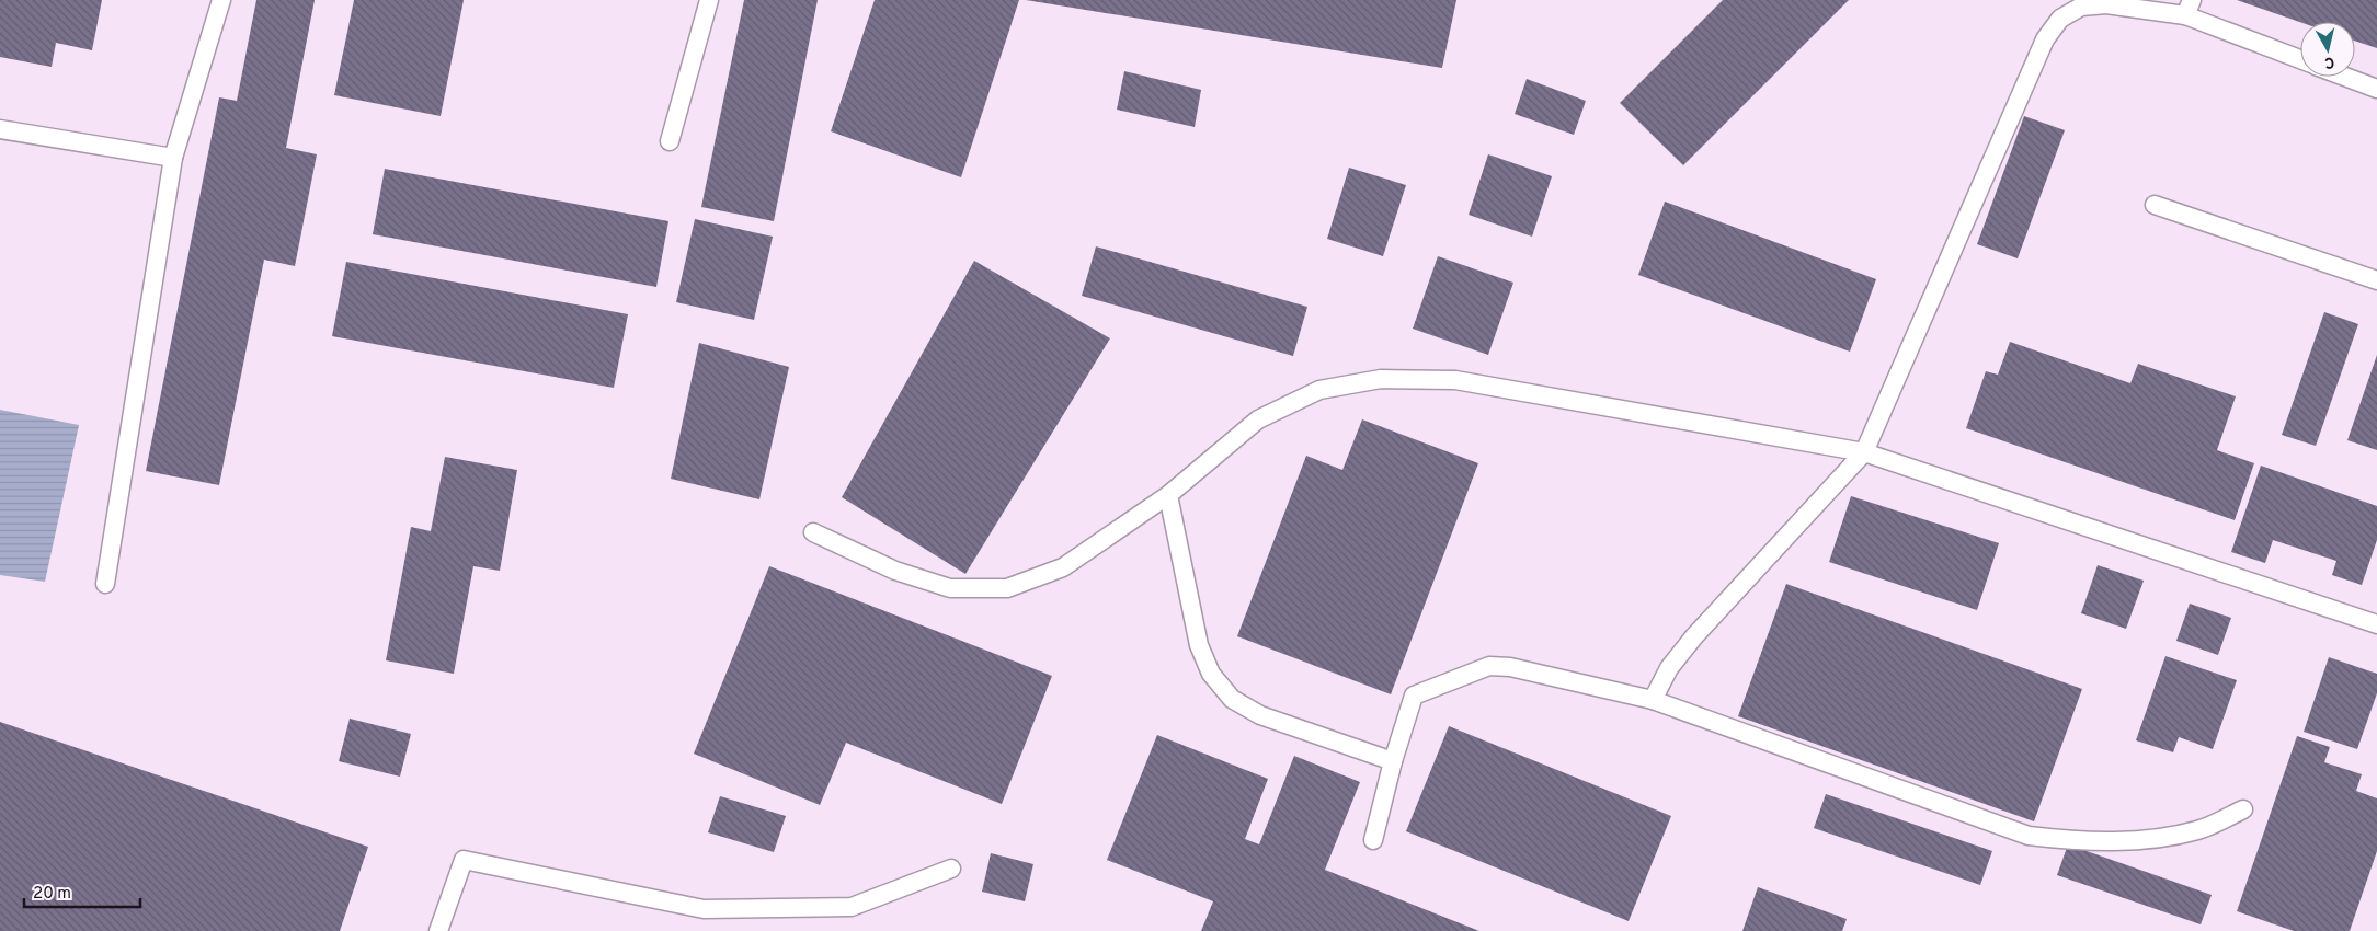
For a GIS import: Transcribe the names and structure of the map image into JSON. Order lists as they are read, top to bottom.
{
  "scale_bar": "20 m",
  "north": "bottom"
}
